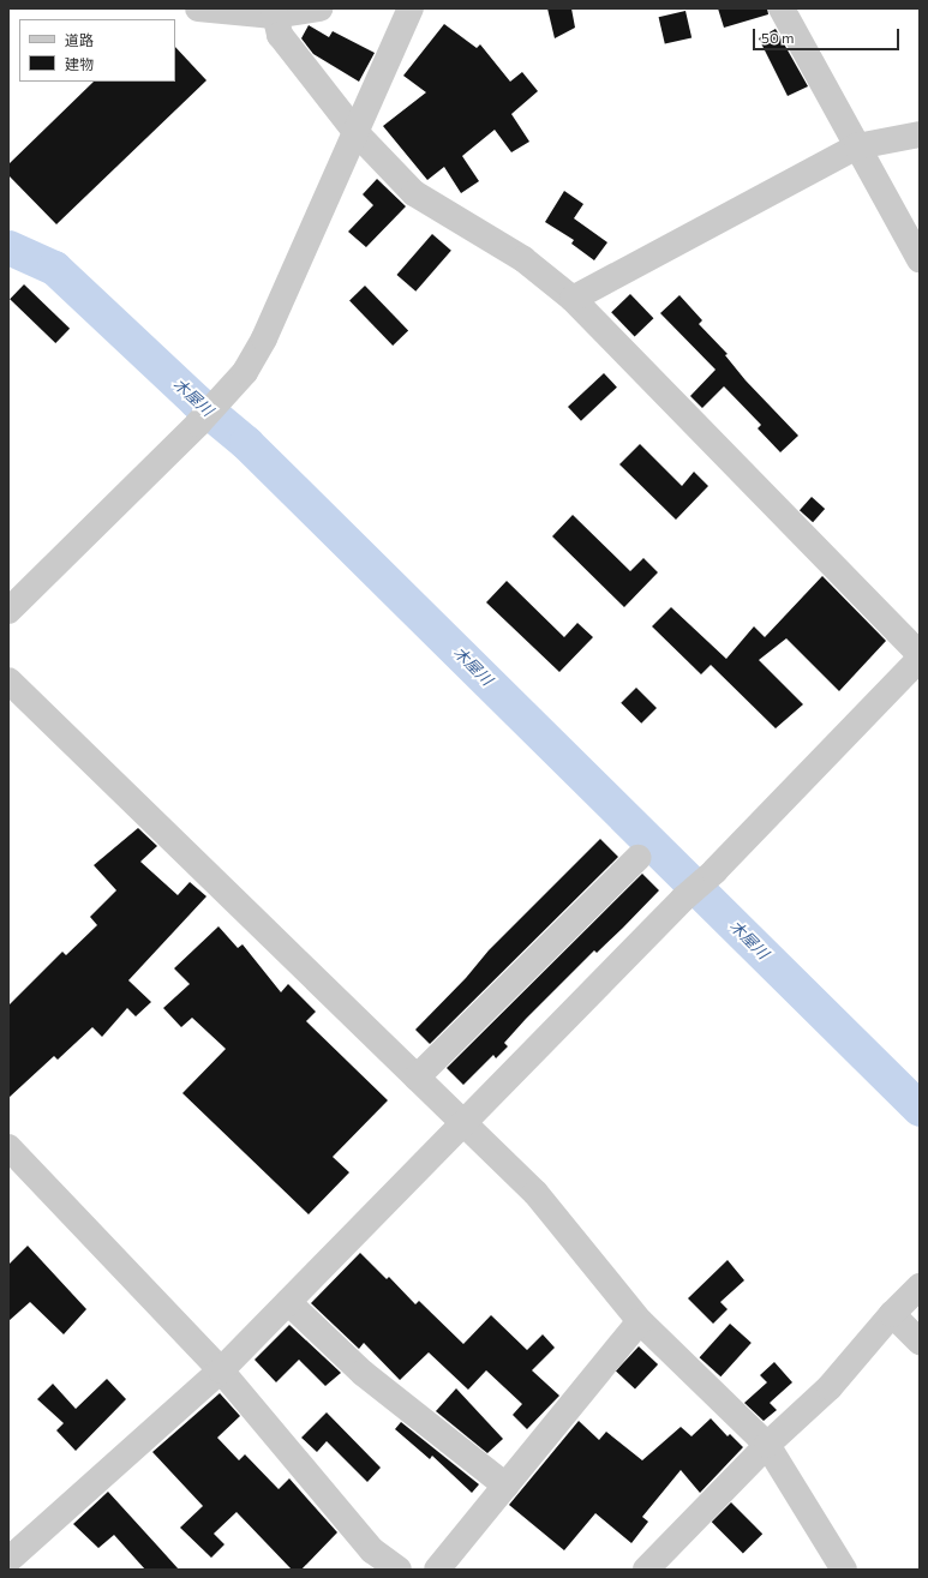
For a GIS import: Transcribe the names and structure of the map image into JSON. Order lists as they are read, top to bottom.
{
  "water": ["木屋川"],
  "legend": ["道路", "建物"],
  "scale_bar": "50 m"
}
